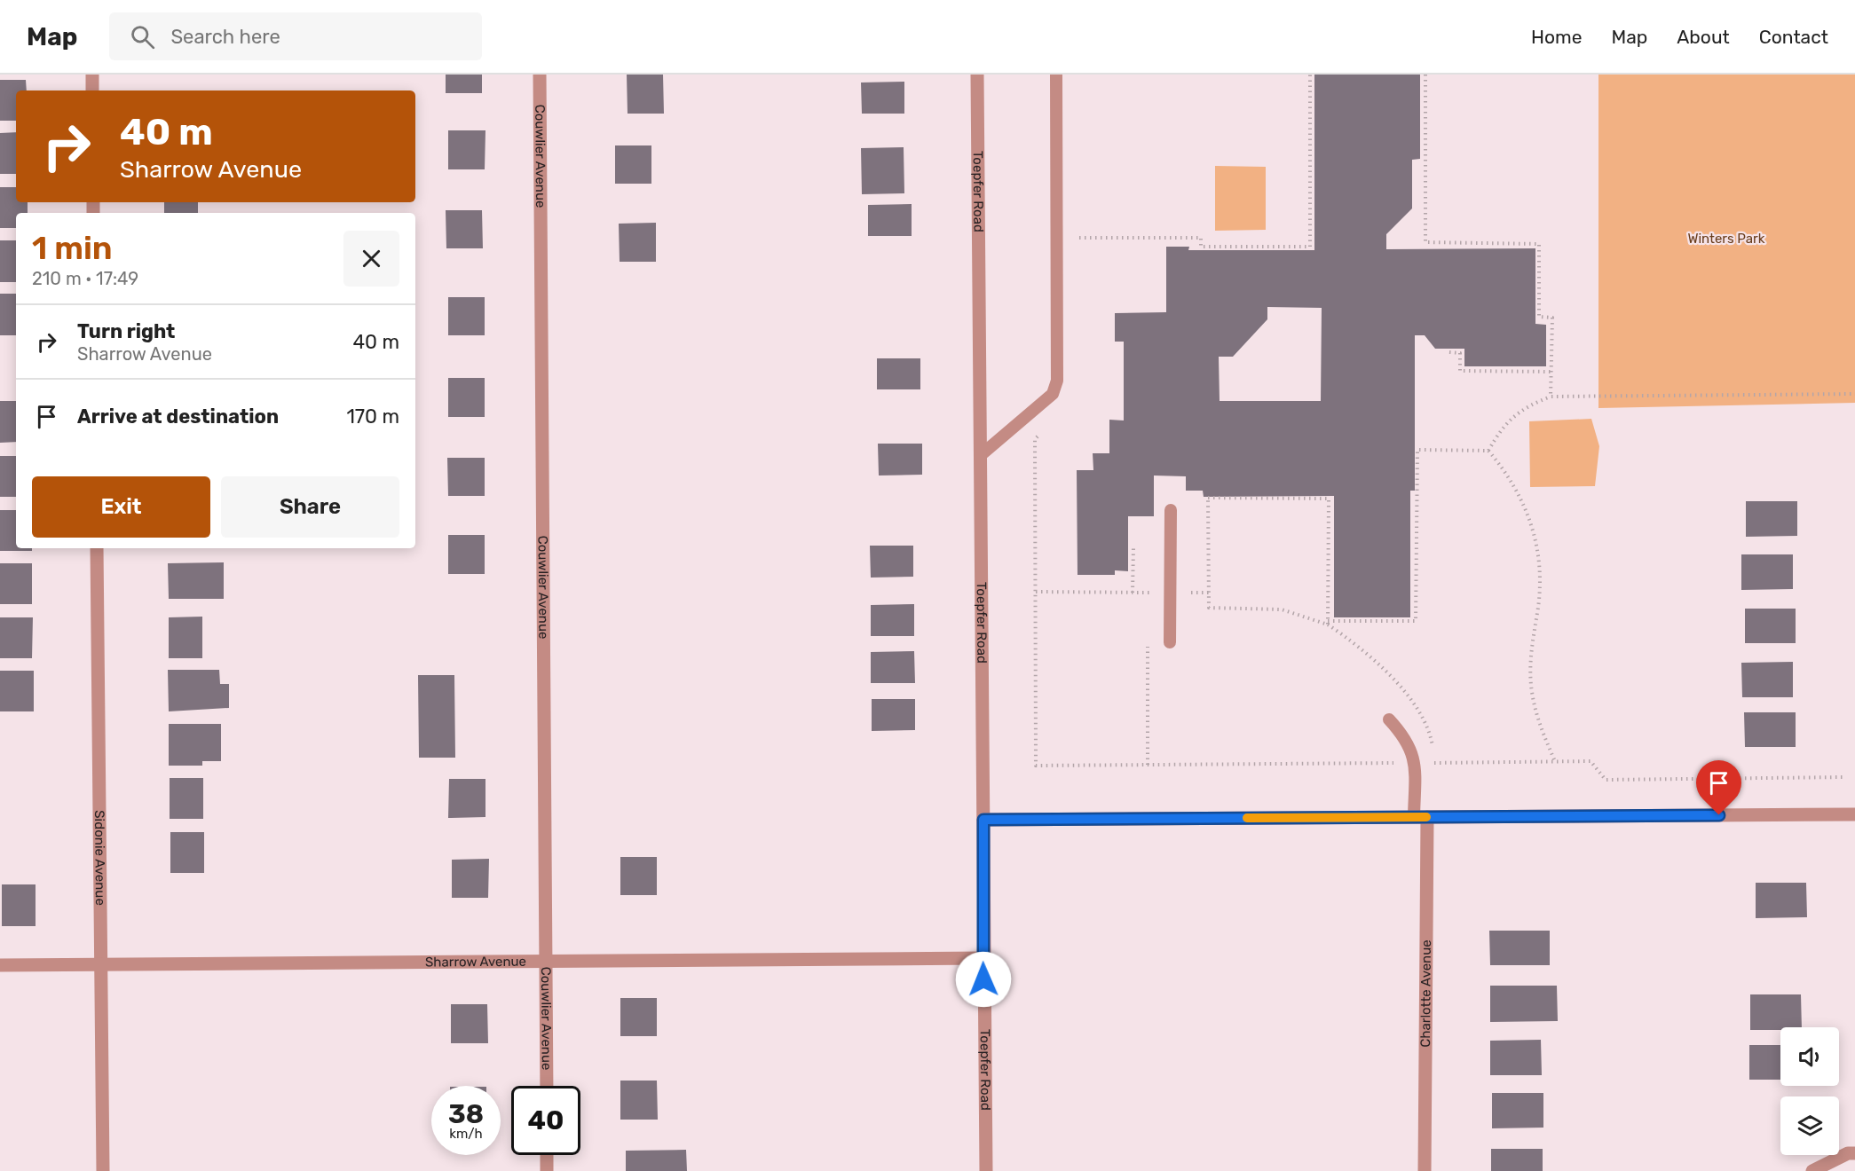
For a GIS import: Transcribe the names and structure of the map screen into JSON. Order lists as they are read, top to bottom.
{
  "streets": {
    "street": [
      "Couwlier Avenue",
      "Toepfer Road",
      "Sidonie Avenue",
      "Sharrow Avenue",
      "Charlotte Avenue"
    ]
  },
  "crossings": [
    ["Couwlier Avenue", "Sharrow Avenue"],
    ["Toepfer Road", "Sharrow Avenue"],
    ["Sidonie Avenue", "Sharrow Avenue"]
  ],
  "parks": ["Winters Park"],
  "page": {
    "header": "Map",
    "search": "Search here",
    "nav": [
      "Home",
      "Map",
      "About",
      "Contact"
    ],
    "turn": ["40 m", "Sharrow Avenue"],
    "heading": ["1 min", "210 m · 17:49"],
    "list": [
      {
        "name": "Turn right",
        "note": "Sharrow Avenue",
        "value": "40 m"
      },
      {
        "name": "Arrive at destination",
        "value": "170 m"
      }
    ],
    "buttons": ["Exit", "Share"],
    "speed": "38 km/h",
    "limit": "40"
  }
}
